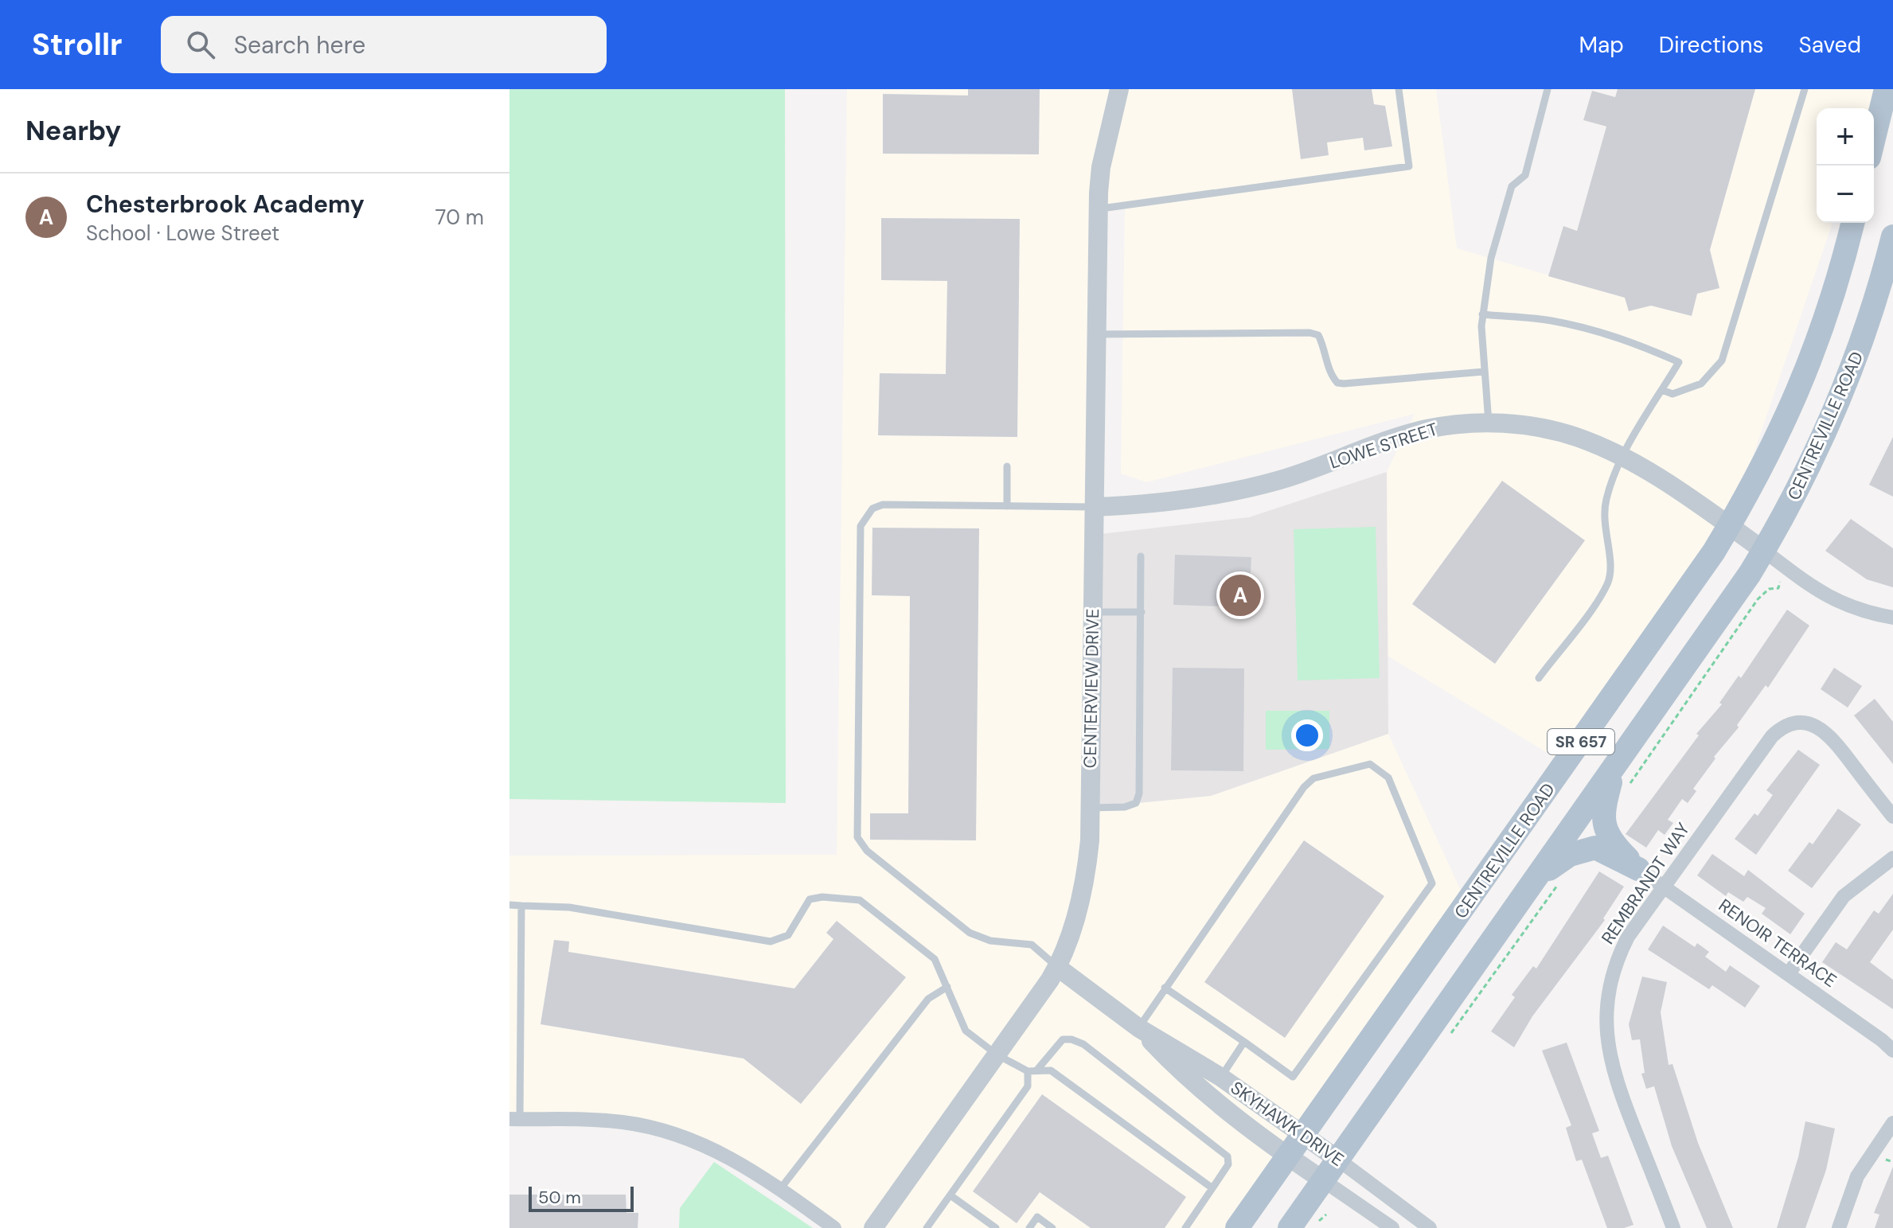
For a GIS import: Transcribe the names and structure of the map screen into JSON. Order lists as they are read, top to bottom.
{
  "streets": {
    "main road": ["CENTREVILLE ROAD", "SR 657"],
    "street": [
      "LOWE STREET",
      "CENTERVIEW DRIVE",
      "REMBRANDT WAY",
      "RENOIR TERRACE",
      "SKYHAWK DRIVE"
    ]
  },
  "crossings": [
    ["CENTREVILLE ROAD", "LOWE STREET"],
    ["CENTREVILLE ROAD", "SKYHAWK DRIVE"],
    ["LOWE STREET", "CENTERVIEW DRIVE"],
    ["CENTERVIEW DRIVE", "SKYHAWK DRIVE"],
    ["REMBRANDT WAY", "RENOIR TERRACE"]
  ],
  "scale_bar": "50 m",
  "page": {
    "header": "Strollr",
    "search": "Search here",
    "nav": ["Map", "Directions", "Saved"],
    "heading": "Nearby",
    "map_buttons": ["+", "−"],
    "list": [
      {
        "mark": "A",
        "name": "Chesterbrook Academy",
        "note": "School · Lowe Street",
        "value": "70 m"
      }
    ],
    "pins": "A",
    "scale": "50 m"
  }
}
